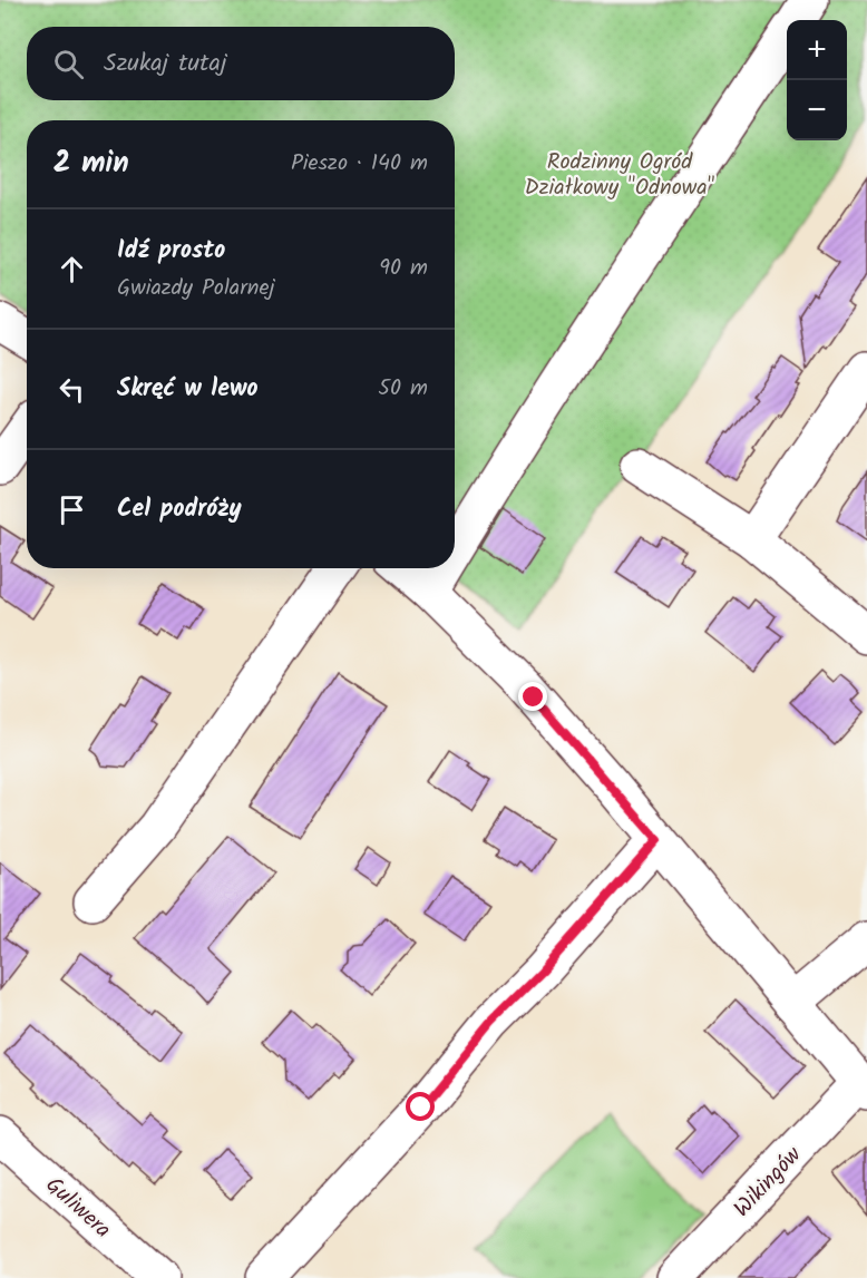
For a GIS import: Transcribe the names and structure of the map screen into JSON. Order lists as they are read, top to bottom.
{
  "streets": {
    "street": ["Wikingów", "Guliwera"]
  },
  "parks": ["Rodzinny Ogród Działkowy \"Odnowa\""],
  "page": {
    "map_buttons": ["+", "−"],
    "search": "Szukaj tutaj",
    "heading": ["2 min", "Pieszo · 140 m"],
    "list": [
      ["Idź prosto", "Gwiazdy Polarnej", "90 m"],
      ["Skręć w lewo", "50 m"],
      "Cel podróży"
    ]
  }
}
